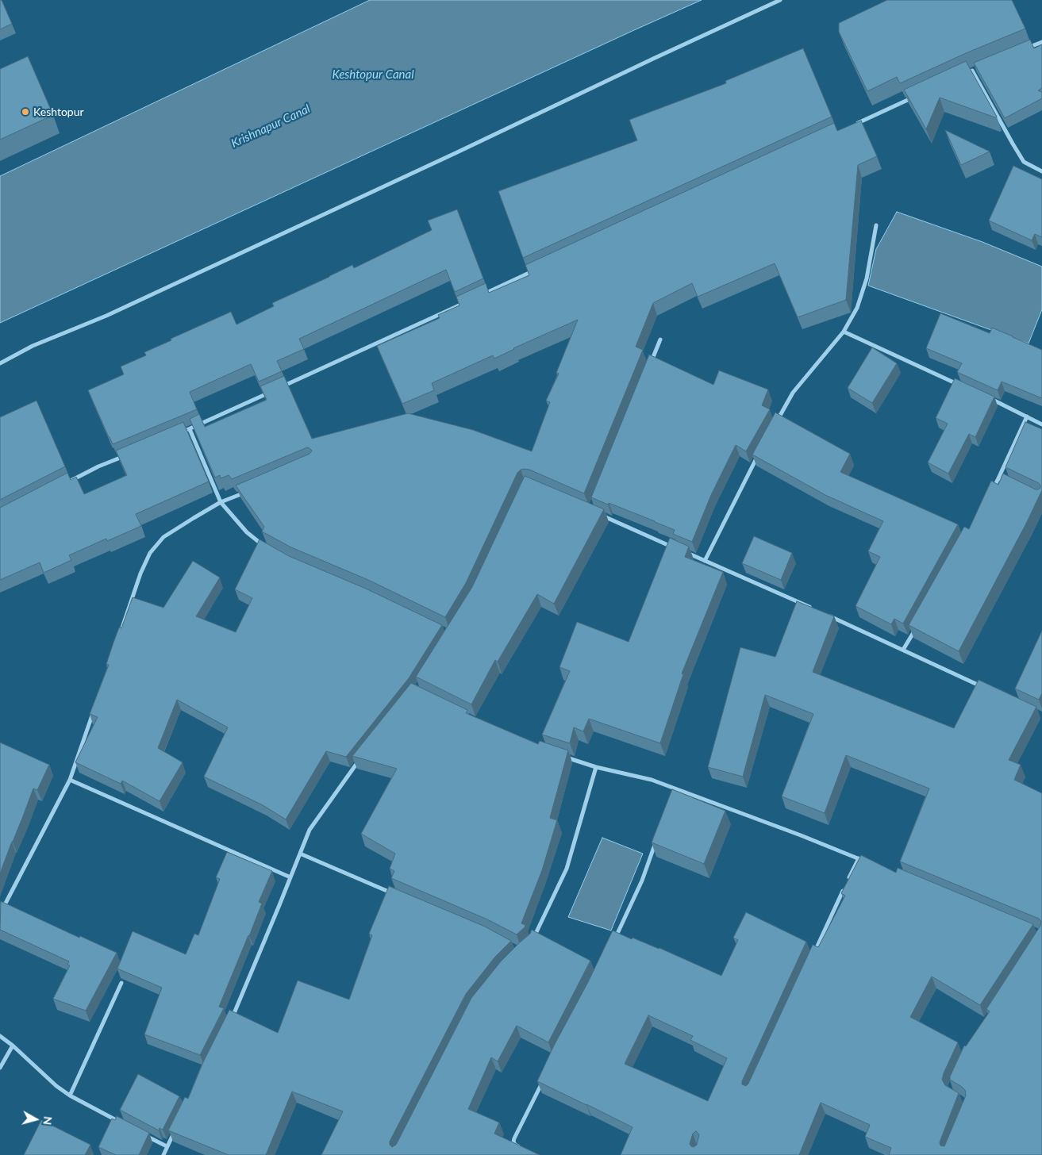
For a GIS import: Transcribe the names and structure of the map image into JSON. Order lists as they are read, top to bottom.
{
  "water": ["Keshtopur Canal", "Krishnapur Canal"],
  "places": ["Keshtopur"],
  "north": "right"
}
